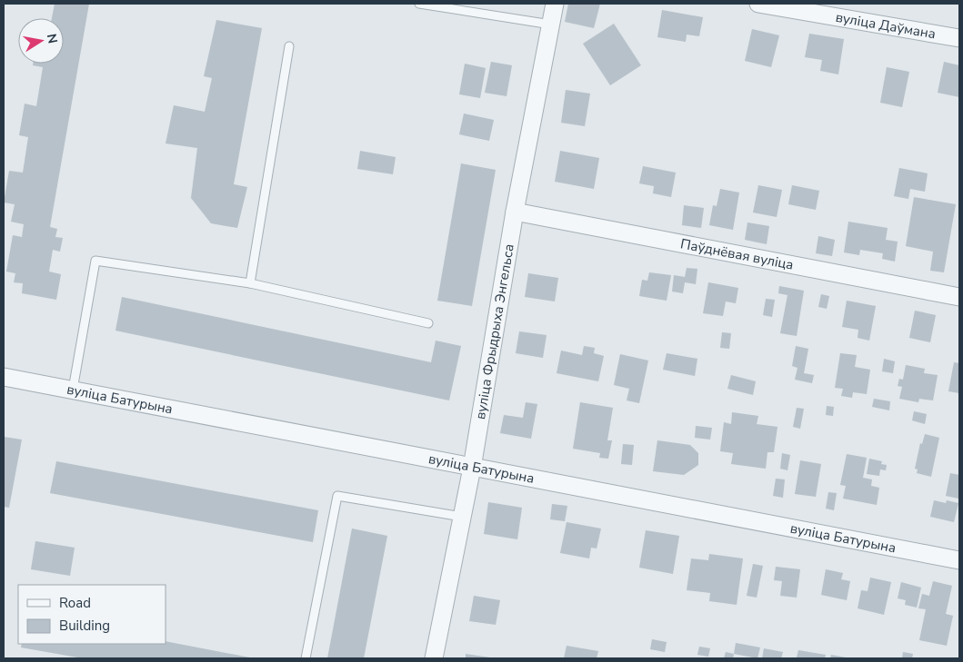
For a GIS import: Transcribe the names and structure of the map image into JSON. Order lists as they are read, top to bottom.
{
  "streets": {
    "street": [
      "вуліца Даўмана",
      "Паўднёвая вуліца",
      "вуліца Фрыдрыха Энгельса",
      "вуліца Батурына"
    ]
  },
  "crossings": [
    ["Паўднёвая вуліца", "вуліца Фрыдрыха Энгельса"],
    ["вуліца Фрыдрыха Энгельса", "вуліца Батурына"]
  ],
  "legend": ["Road", "Building"],
  "north": "right"
}
